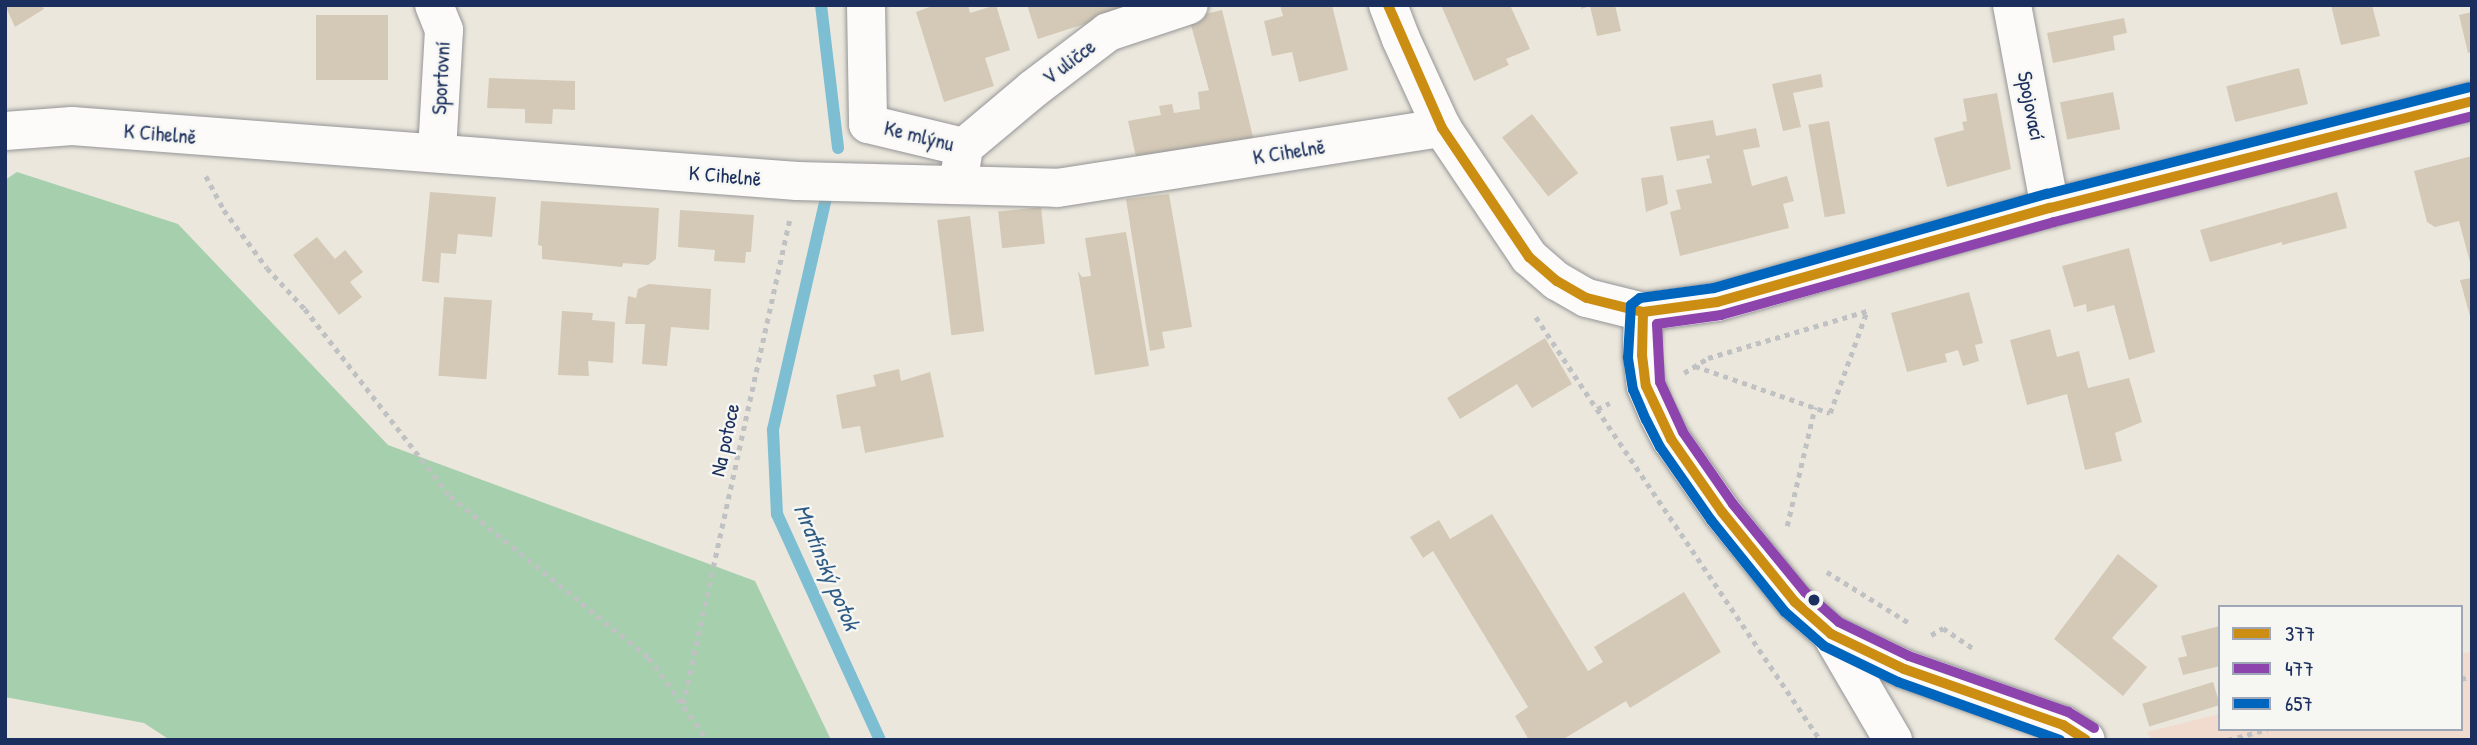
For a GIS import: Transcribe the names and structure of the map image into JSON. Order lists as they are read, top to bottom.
{
  "streets": {
    "street": [
      "V uličce",
      "Sportovní",
      "Spojovací",
      "K Cihelně",
      "Ke mlýnu"
    ],
    "path": ["Na potoce"]
  },
  "crossings": [
    ["V uličce", "Ke mlýnu"],
    ["Sportovní", "K Cihelně"],
    ["K Cihelně", "Ke mlýnu"],
    ["K Cihelně", "Na potoce"]
  ],
  "water": ["Mratínský potok"],
  "lines": ["transit line 377", "transit line 657", "transit line 477"],
  "legend": ["377", "477", "657"]
}
